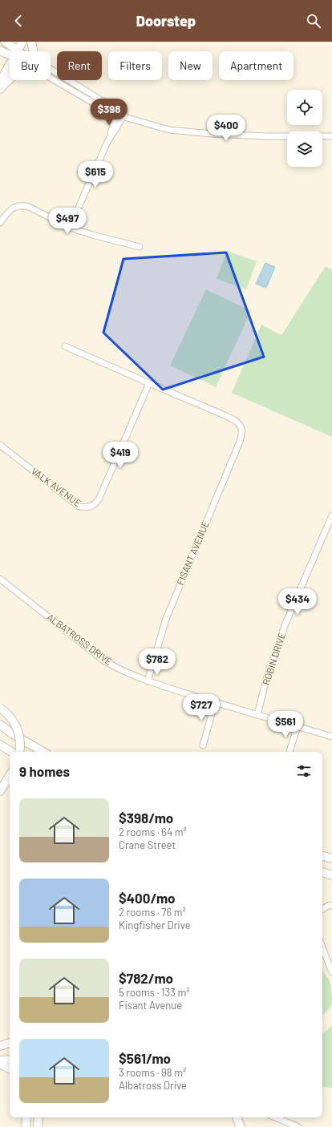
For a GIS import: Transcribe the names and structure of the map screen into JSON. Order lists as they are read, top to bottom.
{
  "streets": {
    "street": [
      "VALK AVENUE",
      "FISANT AVENUE",
      "ALBATROSS DRIVE",
      "ROBIN DRIVE"
    ]
  },
  "crossings": [
    ["VALK AVENUE", "FISANT AVENUE"],
    ["FISANT AVENUE", "ALBATROSS DRIVE"],
    ["ALBATROSS DRIVE", "ROBIN DRIVE"]
  ],
  "page": {
    "header": "Doorstep",
    "chip": [
      "Buy",
      "Rent",
      "Filters",
      "New",
      "Apartment"
    ],
    "price": [
      "$398",
      "$400",
      "$615",
      "$497",
      "$419",
      "$434",
      "$782",
      "$727",
      "$561"
    ],
    "heading": "9 homes",
    "list": [
      {
        "name": "$398/mo",
        "note": "2 rooms · 64 m² · Crane Street"
      },
      {
        "name": "$400/mo",
        "note": "2 rooms · 76 m² · Kingfisher Drive"
      },
      {
        "name": "$782/mo",
        "note": "5 rooms · 133 m² · Fisant Avenue"
      },
      {
        "name": "$561/mo",
        "note": "3 rooms · 98 m² · Albatross Drive"
      }
    ]
  }
}
